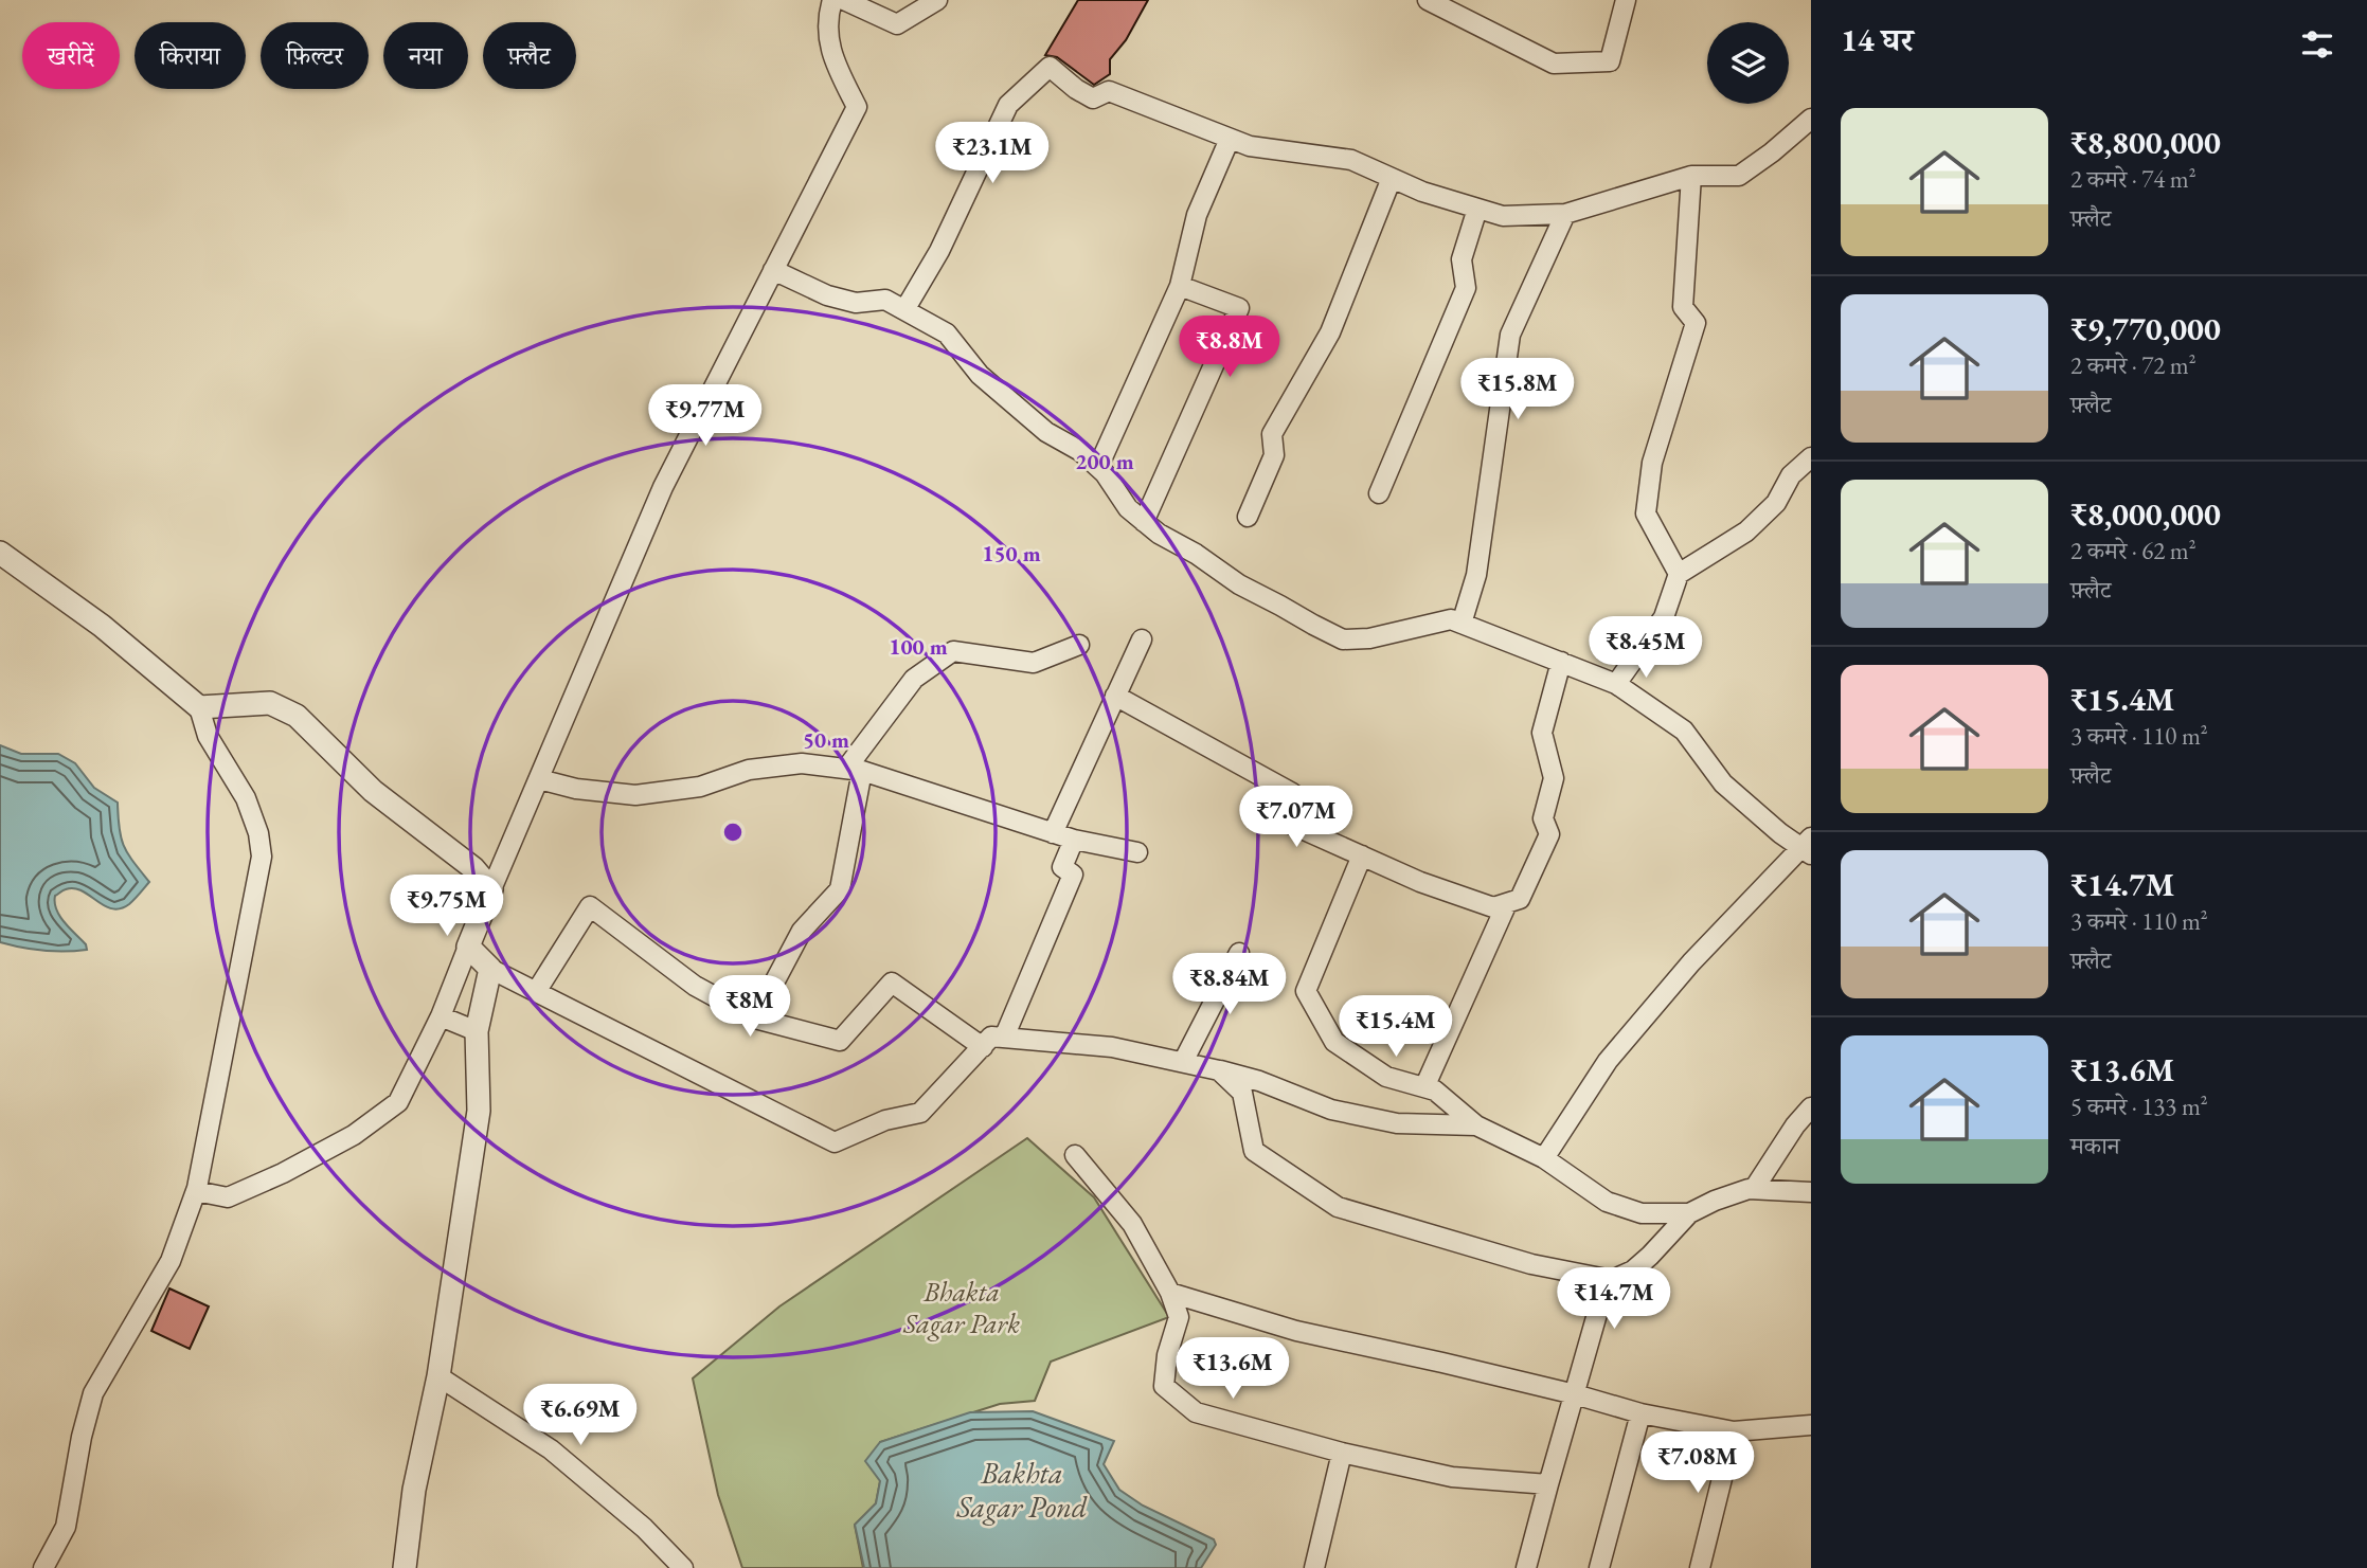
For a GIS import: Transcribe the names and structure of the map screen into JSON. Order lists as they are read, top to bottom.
{
  "water": ["Bakhta Sagar Pond"],
  "parks": ["Bhakta Sagar Park"],
  "page": {
    "heading": "14 घर",
    "chip": [
      "खरीदें",
      "किराया",
      "फ़िल्टर",
      "नया",
      "फ़्लैट"
    ],
    "list": [
      {
        "name": "₹8,800,000",
        "note": "2 कमरे · 74 m² · फ़्लैट"
      },
      {
        "name": "₹9,770,000",
        "note": "2 कमरे · 72 m² · फ़्लैट"
      },
      {
        "name": "₹8,000,000",
        "note": "2 कमरे · 62 m² · फ़्लैट"
      },
      {
        "name": "₹15.4M",
        "note": "3 कमरे · 110 m² · फ़्लैट"
      },
      {
        "name": "₹14.7M",
        "note": "3 कमरे · 110 m² · फ़्लैट"
      },
      {
        "name": "₹13.6M",
        "note": "5 कमरे · 133 m² · मकान"
      }
    ],
    "price": [
      "₹23.1M",
      "₹8.8M",
      "₹15.8M",
      "₹9.77M",
      "₹8.45M",
      "₹7.07M",
      "₹9.75M",
      "₹8.84M",
      "₹8M",
      "₹15.4M",
      "₹14.7M",
      "₹13.6M",
      "₹6.69M",
      "₹7.08M"
    ]
  },
  "rings": [
    "200 m",
    "150 m",
    "100 m",
    "50 m"
  ]
}
